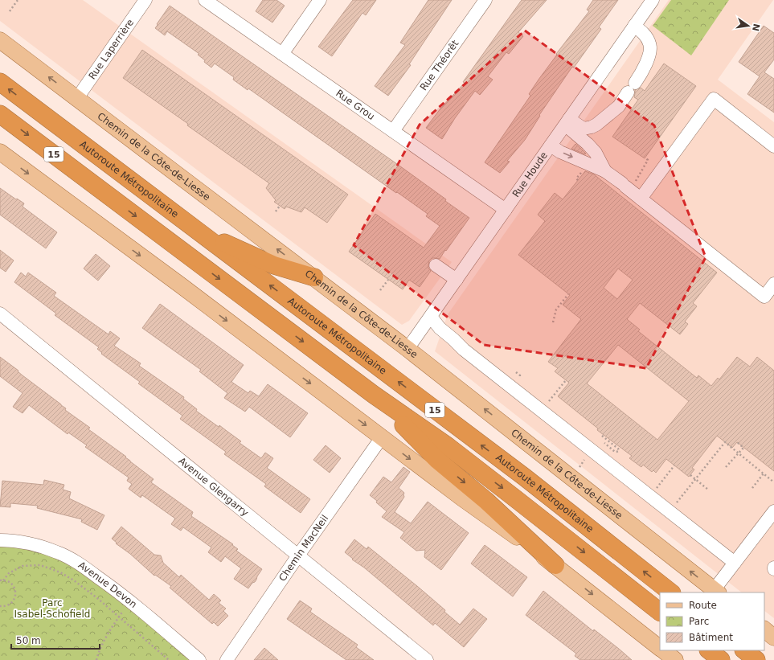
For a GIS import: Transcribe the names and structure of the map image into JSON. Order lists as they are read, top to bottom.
{
  "streets": {
    "highway": ["15", "Autoroute Métropolitaine"],
    "main road": ["Chemin de la Côte-de-Liesse"],
    "street": [
      "Rue Laperrière",
      "Rue Théorêt",
      "Rue Grou",
      "Rue Houde",
      "Avenue Glengarry",
      "Chemin MacNeil",
      "Avenue Devon"
    ]
  },
  "crossings": [
    ["Rue Laperrière", "Chemin de la Côte-de-Liesse"],
    ["Rue Théorêt", "Rue Grou"],
    ["Rue Grou", "Rue Houde"],
    ["Chemin de la Côte-de-Liesse", "Rue Houde"],
    ["Avenue Glengarry", "Chemin MacNeil"]
  ],
  "parks": ["Parc Isabel-Schofield"],
  "legend": ["Route", "Parc", "Bâtiment"],
  "scale_bar": "50 m",
  "north": "right"
}
